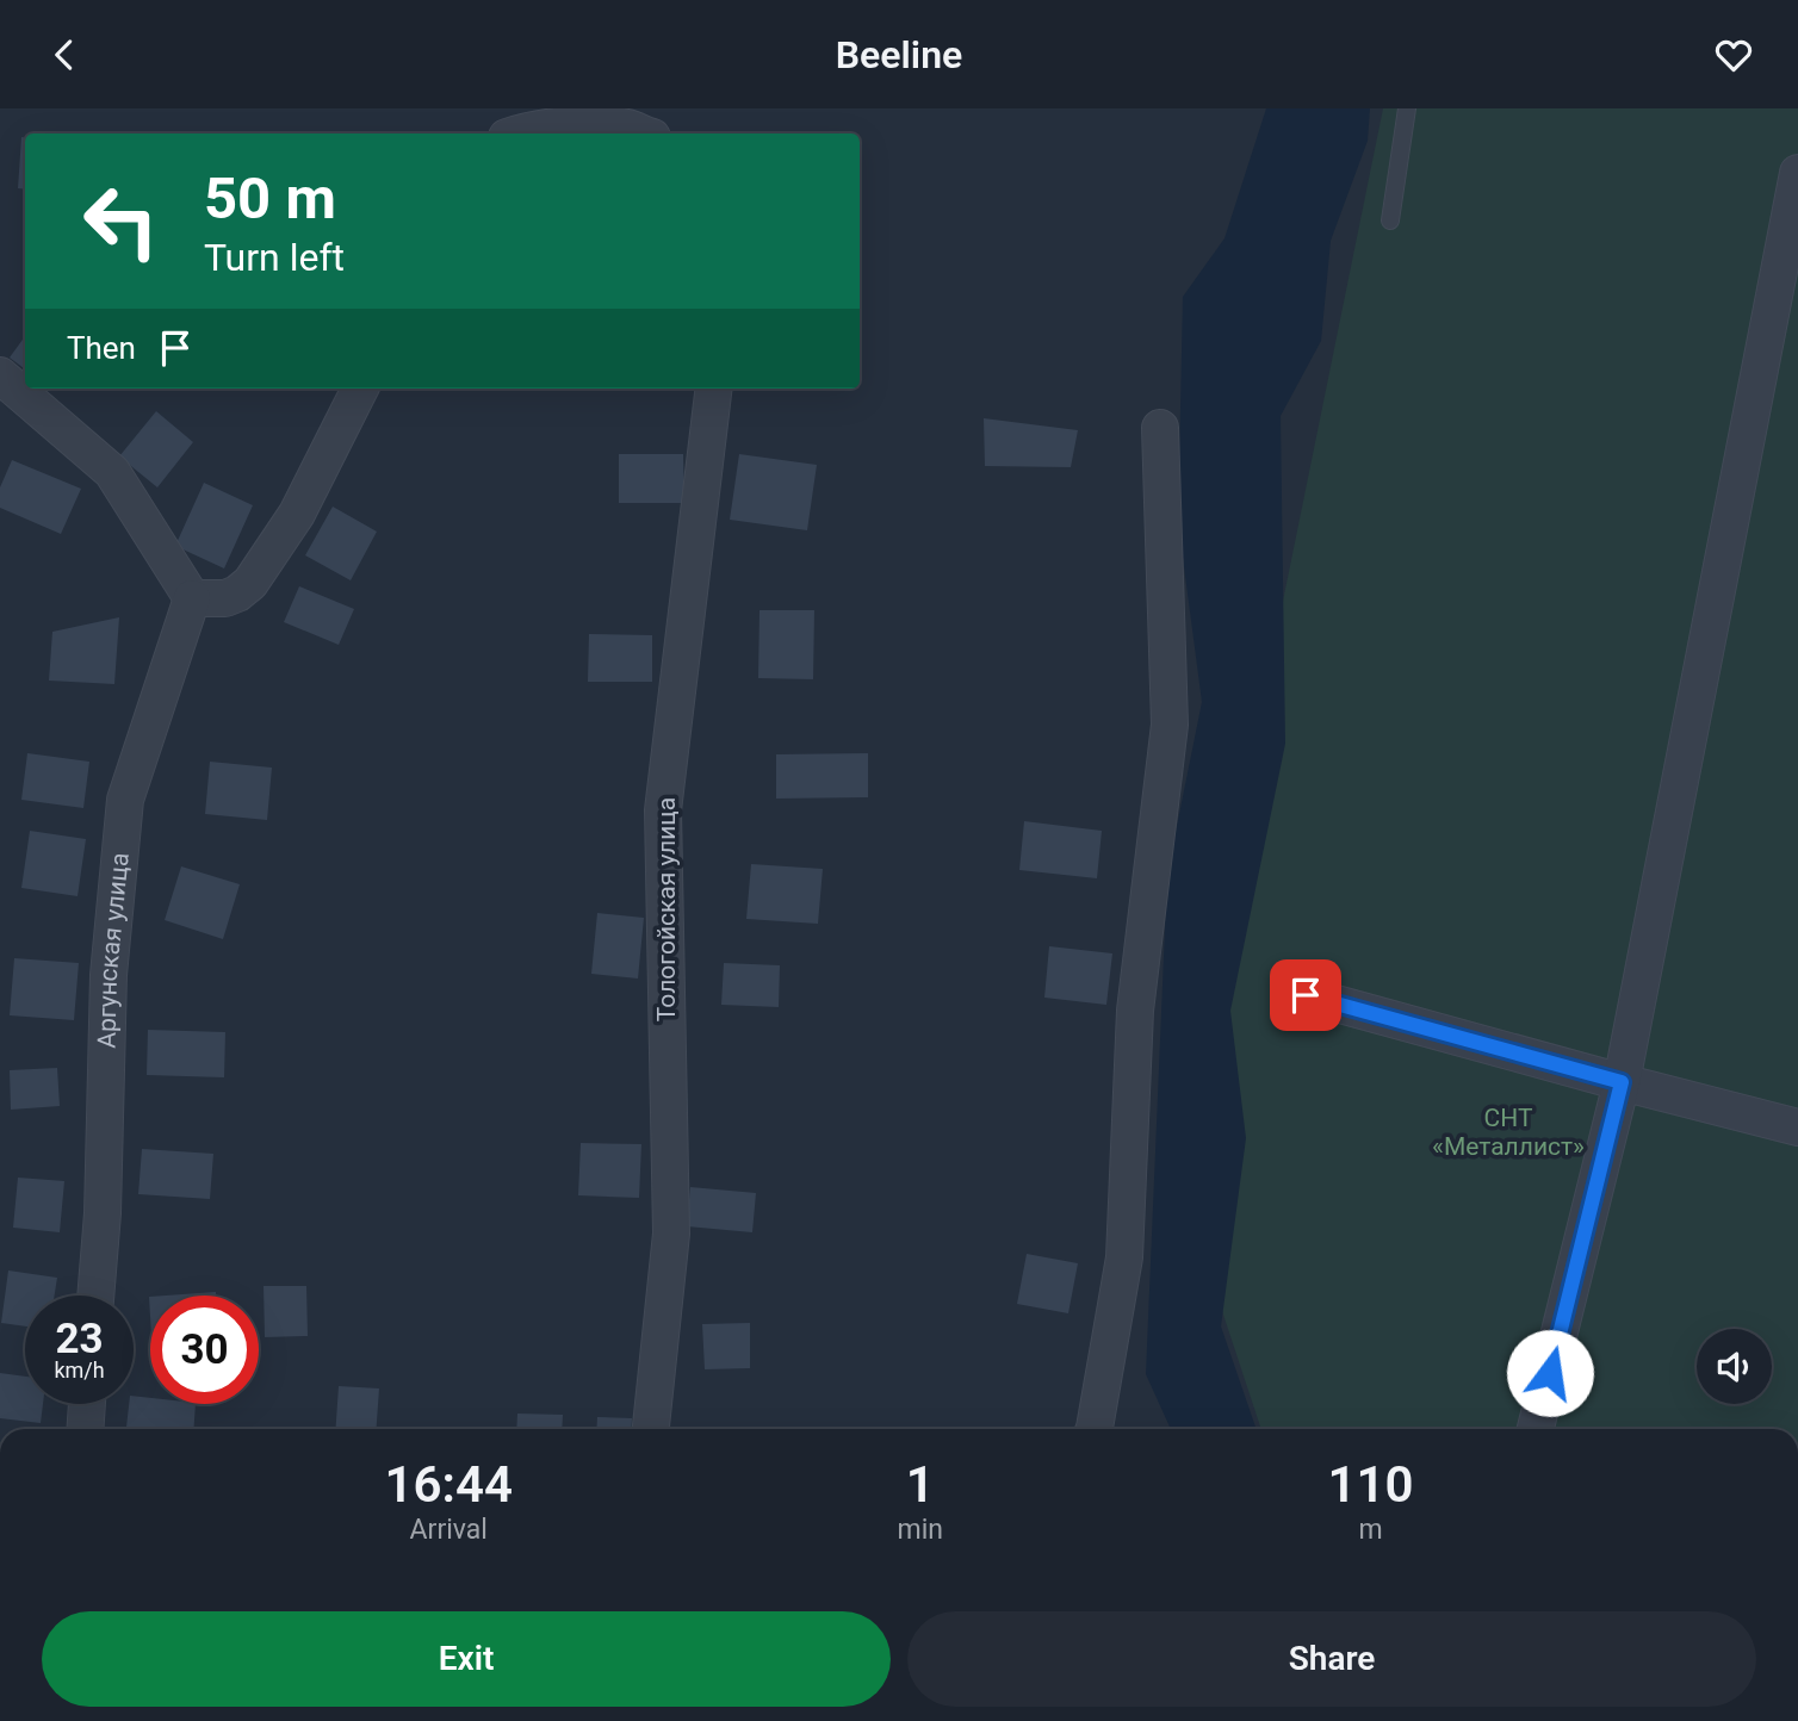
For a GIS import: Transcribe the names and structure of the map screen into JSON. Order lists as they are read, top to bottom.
{
  "streets": {
    "street": ["Тологойская улица", "Аргунская улица"]
  },
  "parks": ["СНТ «Металлист»"],
  "page": {
    "header": "Beeline",
    "turn": ["50 m", "Turn left"],
    "then": "Then",
    "speed": "23 km/h",
    "limit": "30",
    "eta": [
      "16:44",
      "Arrival",
      "1",
      "min",
      "110",
      "m"
    ],
    "buttons": ["Exit", "Share"]
  }
}
